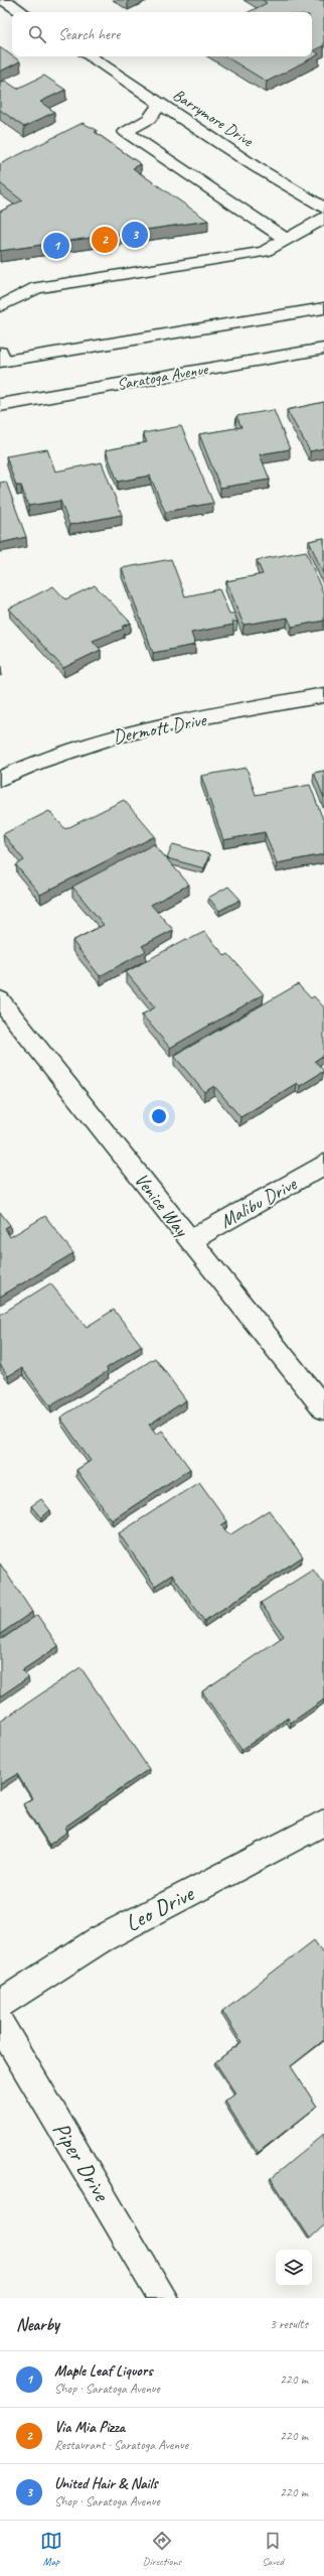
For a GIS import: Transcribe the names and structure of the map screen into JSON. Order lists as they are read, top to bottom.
{
  "streets": {
    "street": [
      "Barrymore Drive",
      "Saratoga Avenue",
      "Dermott Drive",
      "Malibu Drive",
      "Venice Way",
      "Leo Drive",
      "Piper Drive"
    ]
  },
  "crossings": [
    ["Malibu Drive", "Venice Way"]
  ],
  "page": {
    "search": "Search here",
    "pins": ["3", "2", "1"],
    "heading": ["Nearby", "3 results"],
    "list": [
      {
        "mark": "1",
        "name": "Maple Leaf Liquors",
        "note": "Shop · Saratoga Avenue",
        "value": "220 m"
      },
      {
        "mark": "2",
        "name": "Via Mia Pizza",
        "note": "Restaurant · Saratoga Avenue",
        "value": "220 m"
      },
      {
        "mark": "3",
        "name": "United Hair & Nails",
        "note": "Shop · Saratoga Avenue",
        "value": "220 m"
      }
    ],
    "nav": ["Map", "Directions", "Saved"]
  }
}
